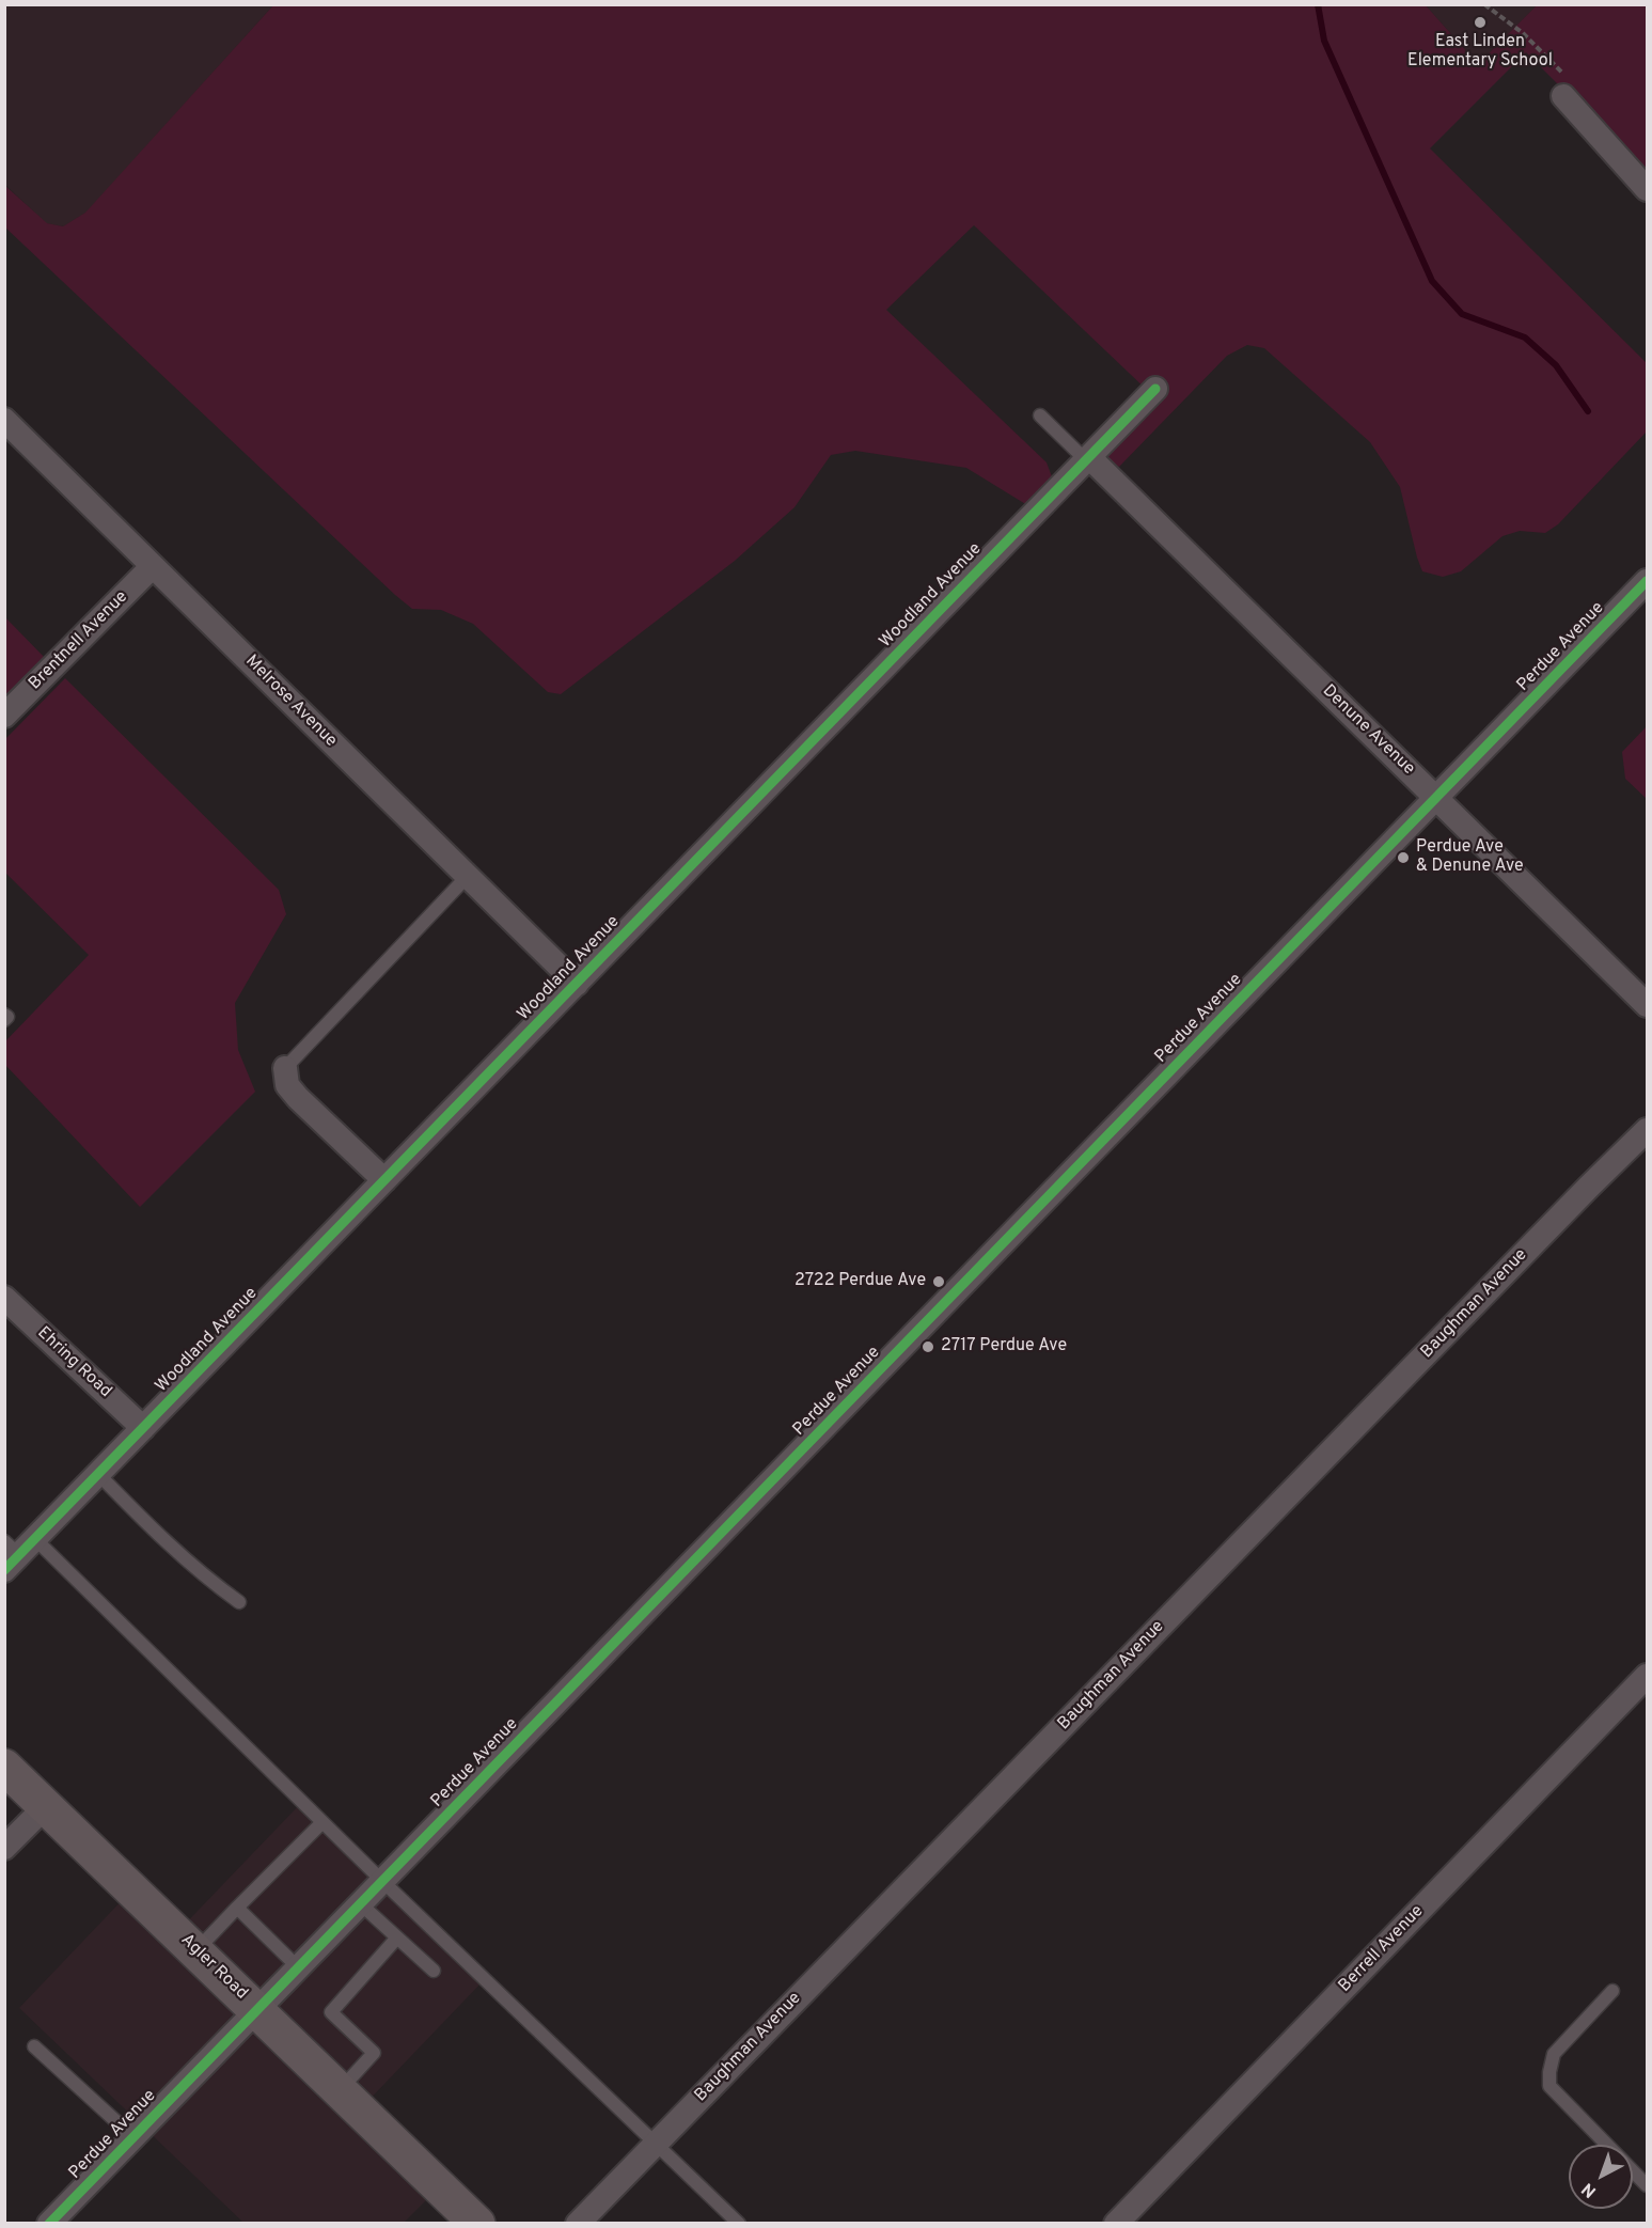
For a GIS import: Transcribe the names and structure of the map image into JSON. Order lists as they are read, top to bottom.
{
  "streets": {
    "main road": ["Agler Road"],
    "street": [
      "Woodland Avenue",
      "Brentnell Avenue",
      "Perdue Avenue",
      "Melrose Avenue",
      "Denune Avenue",
      "Baughman Avenue",
      "Ehring Road",
      "Berrell Avenue"
    ]
  },
  "crossings": [
    ["Woodland Avenue", "Melrose Avenue"],
    ["Woodland Avenue", "Denune Avenue"],
    ["Woodland Avenue", "Ehring Road"],
    ["Brentnell Avenue", "Melrose Avenue"],
    ["Perdue Avenue", "Denune Avenue"],
    ["Perdue Avenue", "Agler Road"]
  ],
  "places": [
    "East Linden Elementary School",
    "Perdue Ave & Denune Ave",
    "2722 Perdue Ave",
    "2717 Perdue Ave"
  ],
  "north": "bottom left"
}
